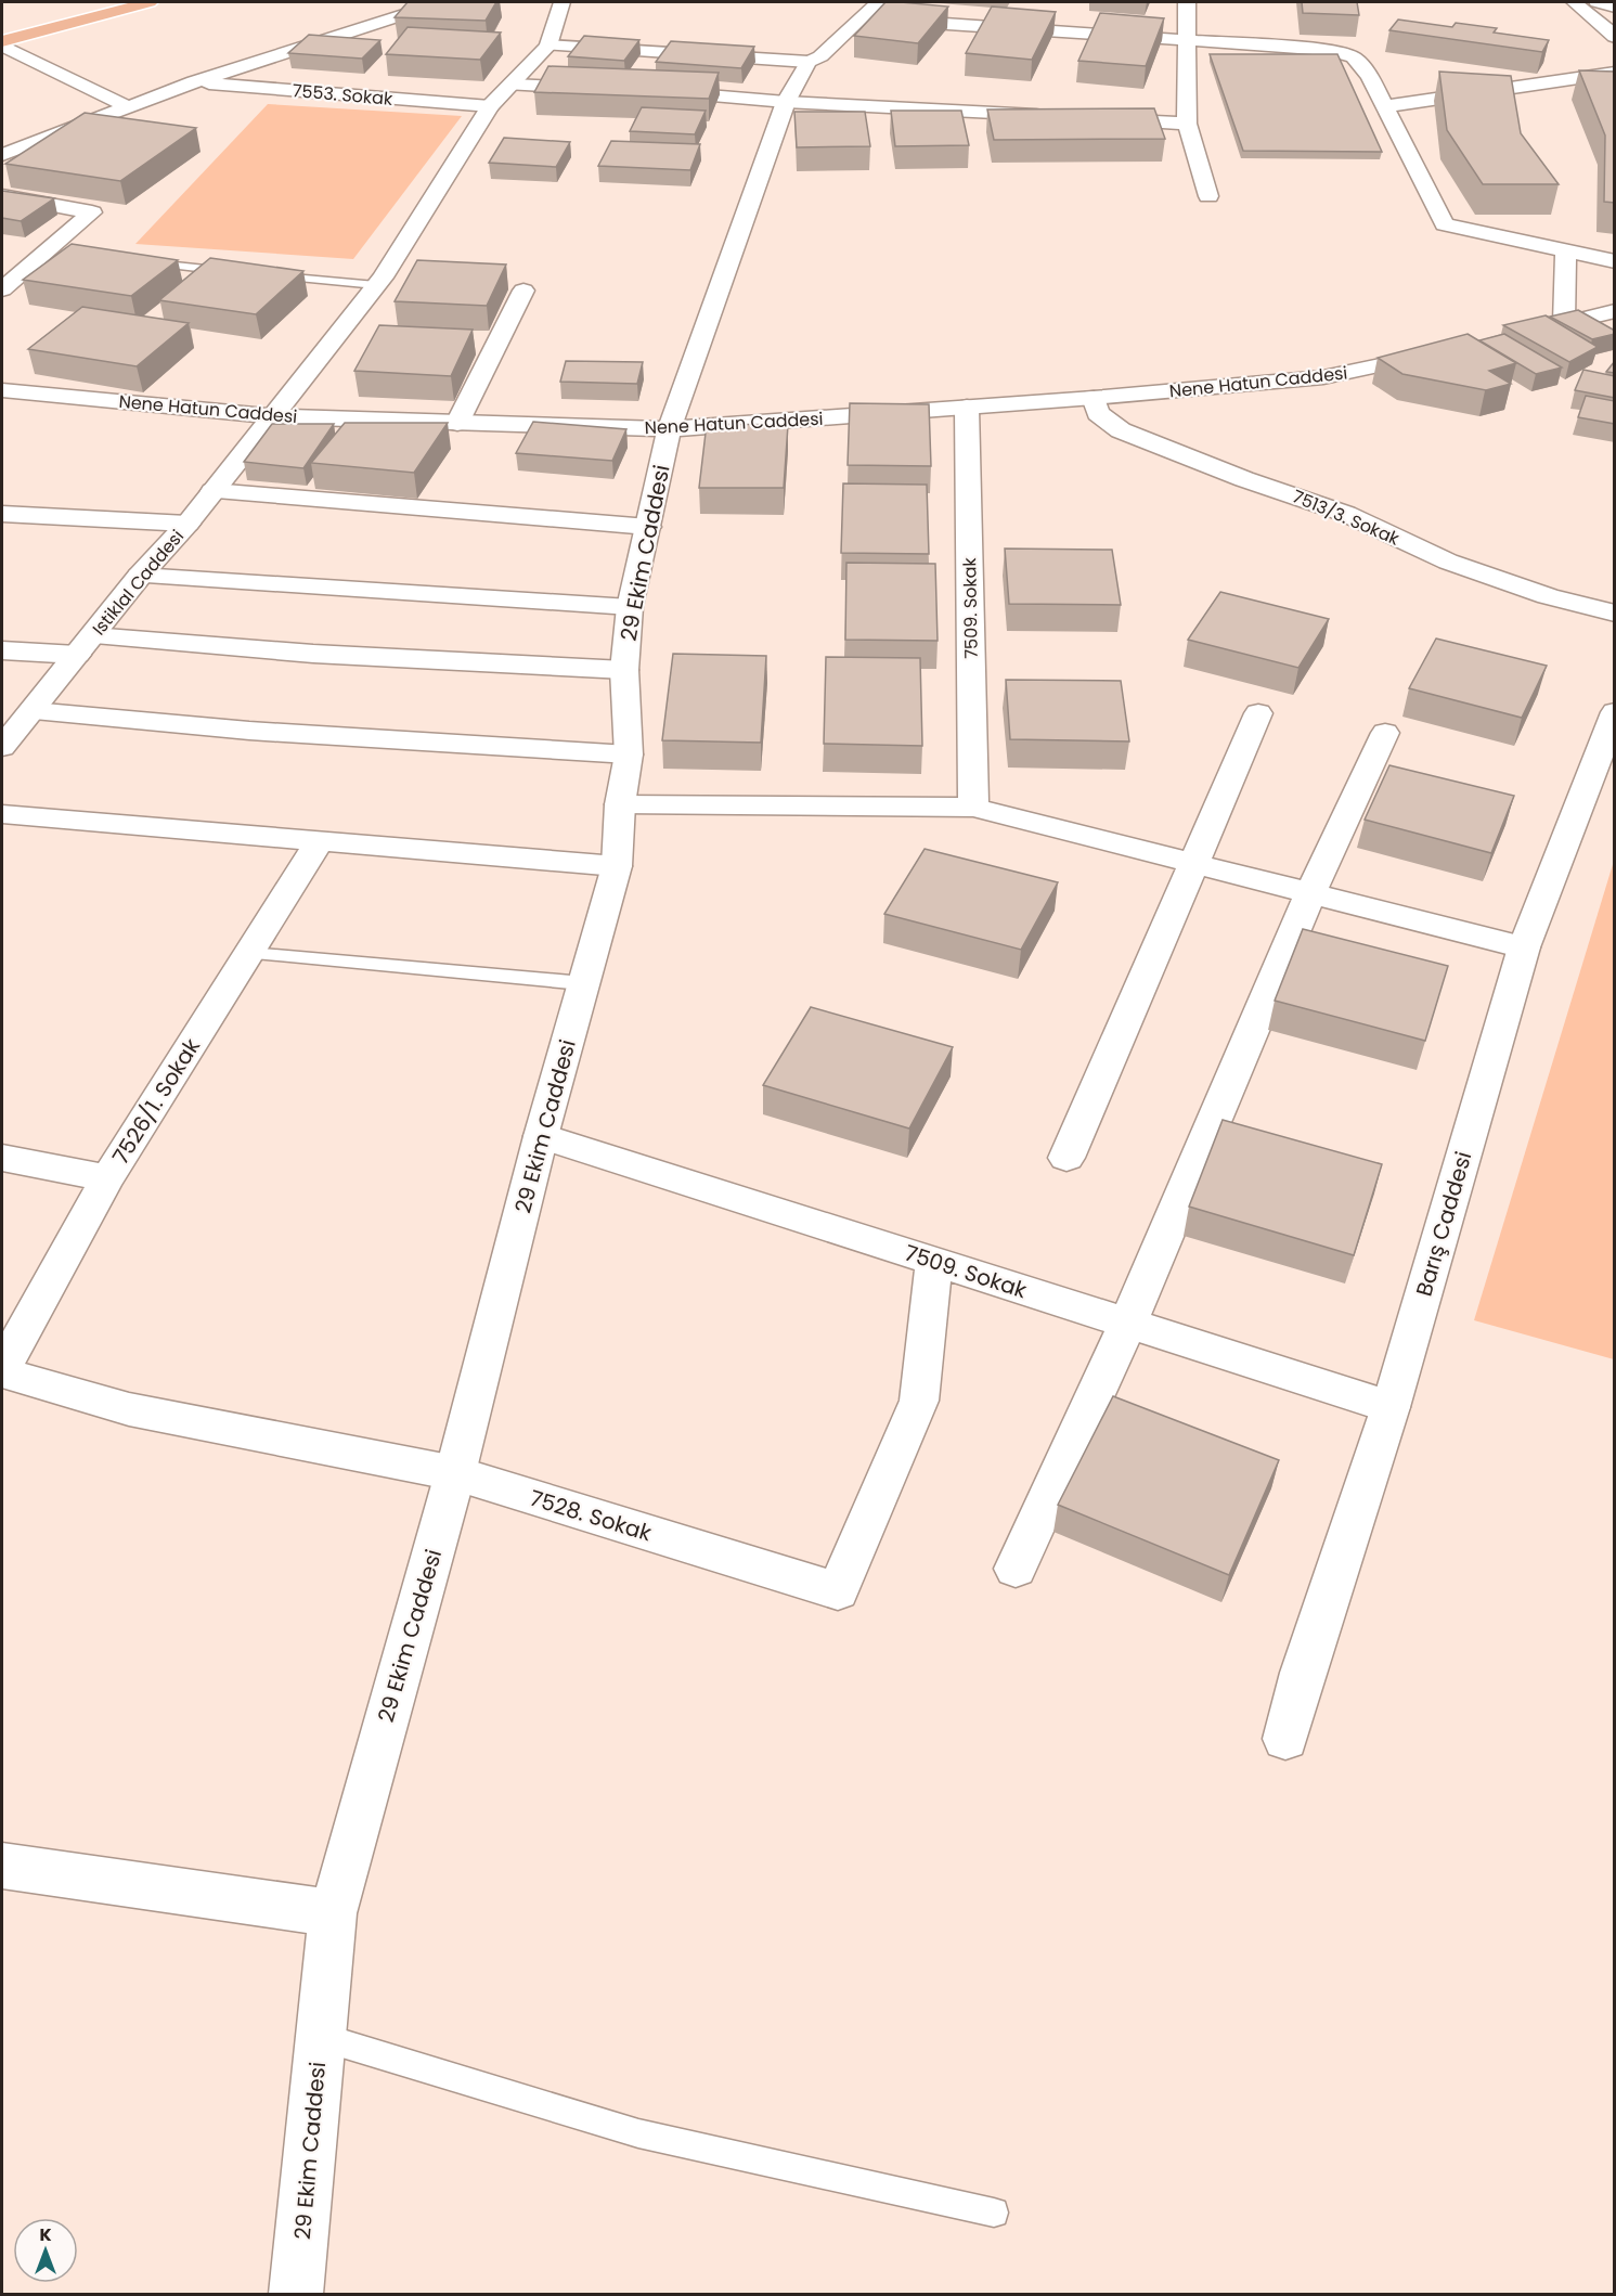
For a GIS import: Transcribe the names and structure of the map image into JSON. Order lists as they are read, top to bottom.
{
  "streets": {
    "street": [
      "7553. Sokak",
      "Nene Hatun Caddesi",
      "7513/3. Sokak",
      "29 Ekim Caddesi",
      "Istiklal Caddesi",
      "7509. Sokak",
      "7526/1. Sokak",
      "Barış Caddesi",
      "7528. Sokak"
    ]
  },
  "crossings": [
    ["7553. Sokak", "Istiklal Caddesi"],
    ["Nene Hatun Caddesi", "7513/3. Sokak"],
    ["Nene Hatun Caddesi", "29 Ekim Caddesi"],
    ["Nene Hatun Caddesi", "Istiklal Caddesi"],
    ["Nene Hatun Caddesi", "7509. Sokak"],
    ["29 Ekim Caddesi", "7509. Sokak"],
    ["29 Ekim Caddesi", "7528. Sokak"],
    ["7509. Sokak", "Barış Caddesi"],
    ["7509. Sokak", "7528. Sokak"]
  ],
  "north": "top"
}
